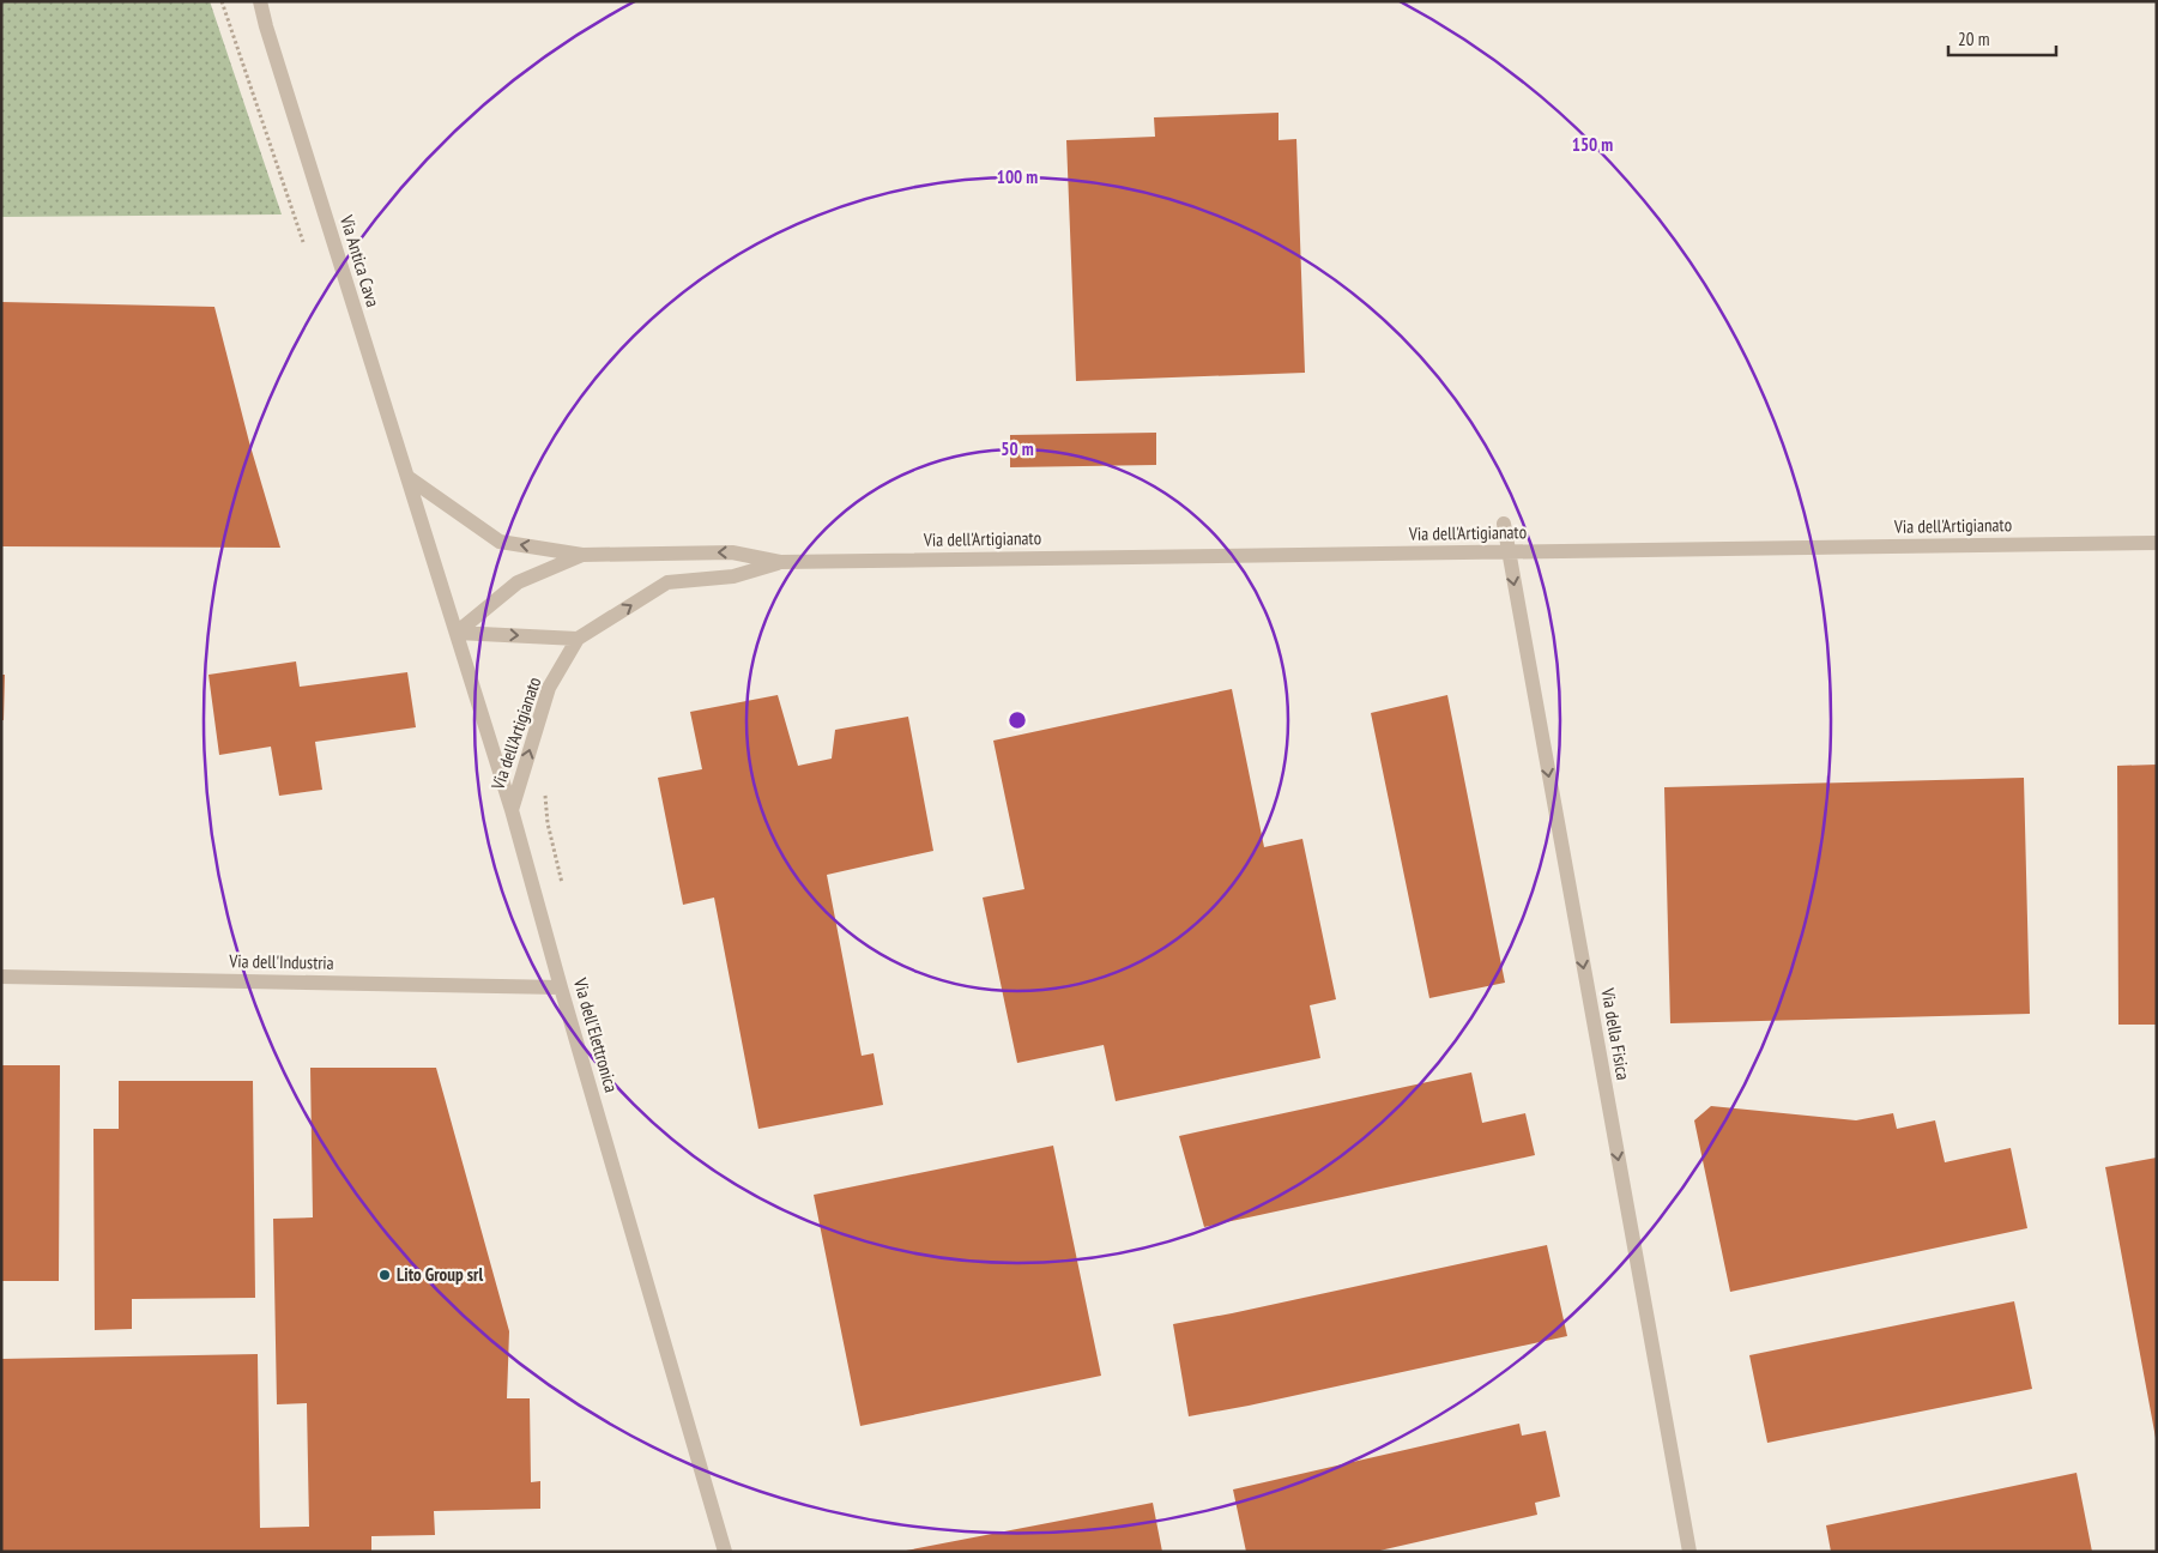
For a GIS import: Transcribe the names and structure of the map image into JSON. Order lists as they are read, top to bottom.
{
  "streets": {
    "street": [
      "Via Antica Cava",
      "Via dell'Artigianato",
      "Via dell'Industria",
      "Via della Fisica",
      "Via dell'Elettronica"
    ]
  },
  "crossings": [
    ["Via Antica Cava", "Via dell'Artigianato"],
    ["Via Antica Cava", "Via dell'Elettronica"],
    ["Via dell'Artigianato", "Via della Fisica"],
    ["Via dell'Artigianato", "Via dell'Elettronica"],
    ["Via dell'Industria", "Via dell'Elettronica"]
  ],
  "one_way": ["Via della Fisica"],
  "places": ["Lito Group srl"],
  "scale_bar": "20 m",
  "rings": ["150 m", "100 m", "50 m"]
}
